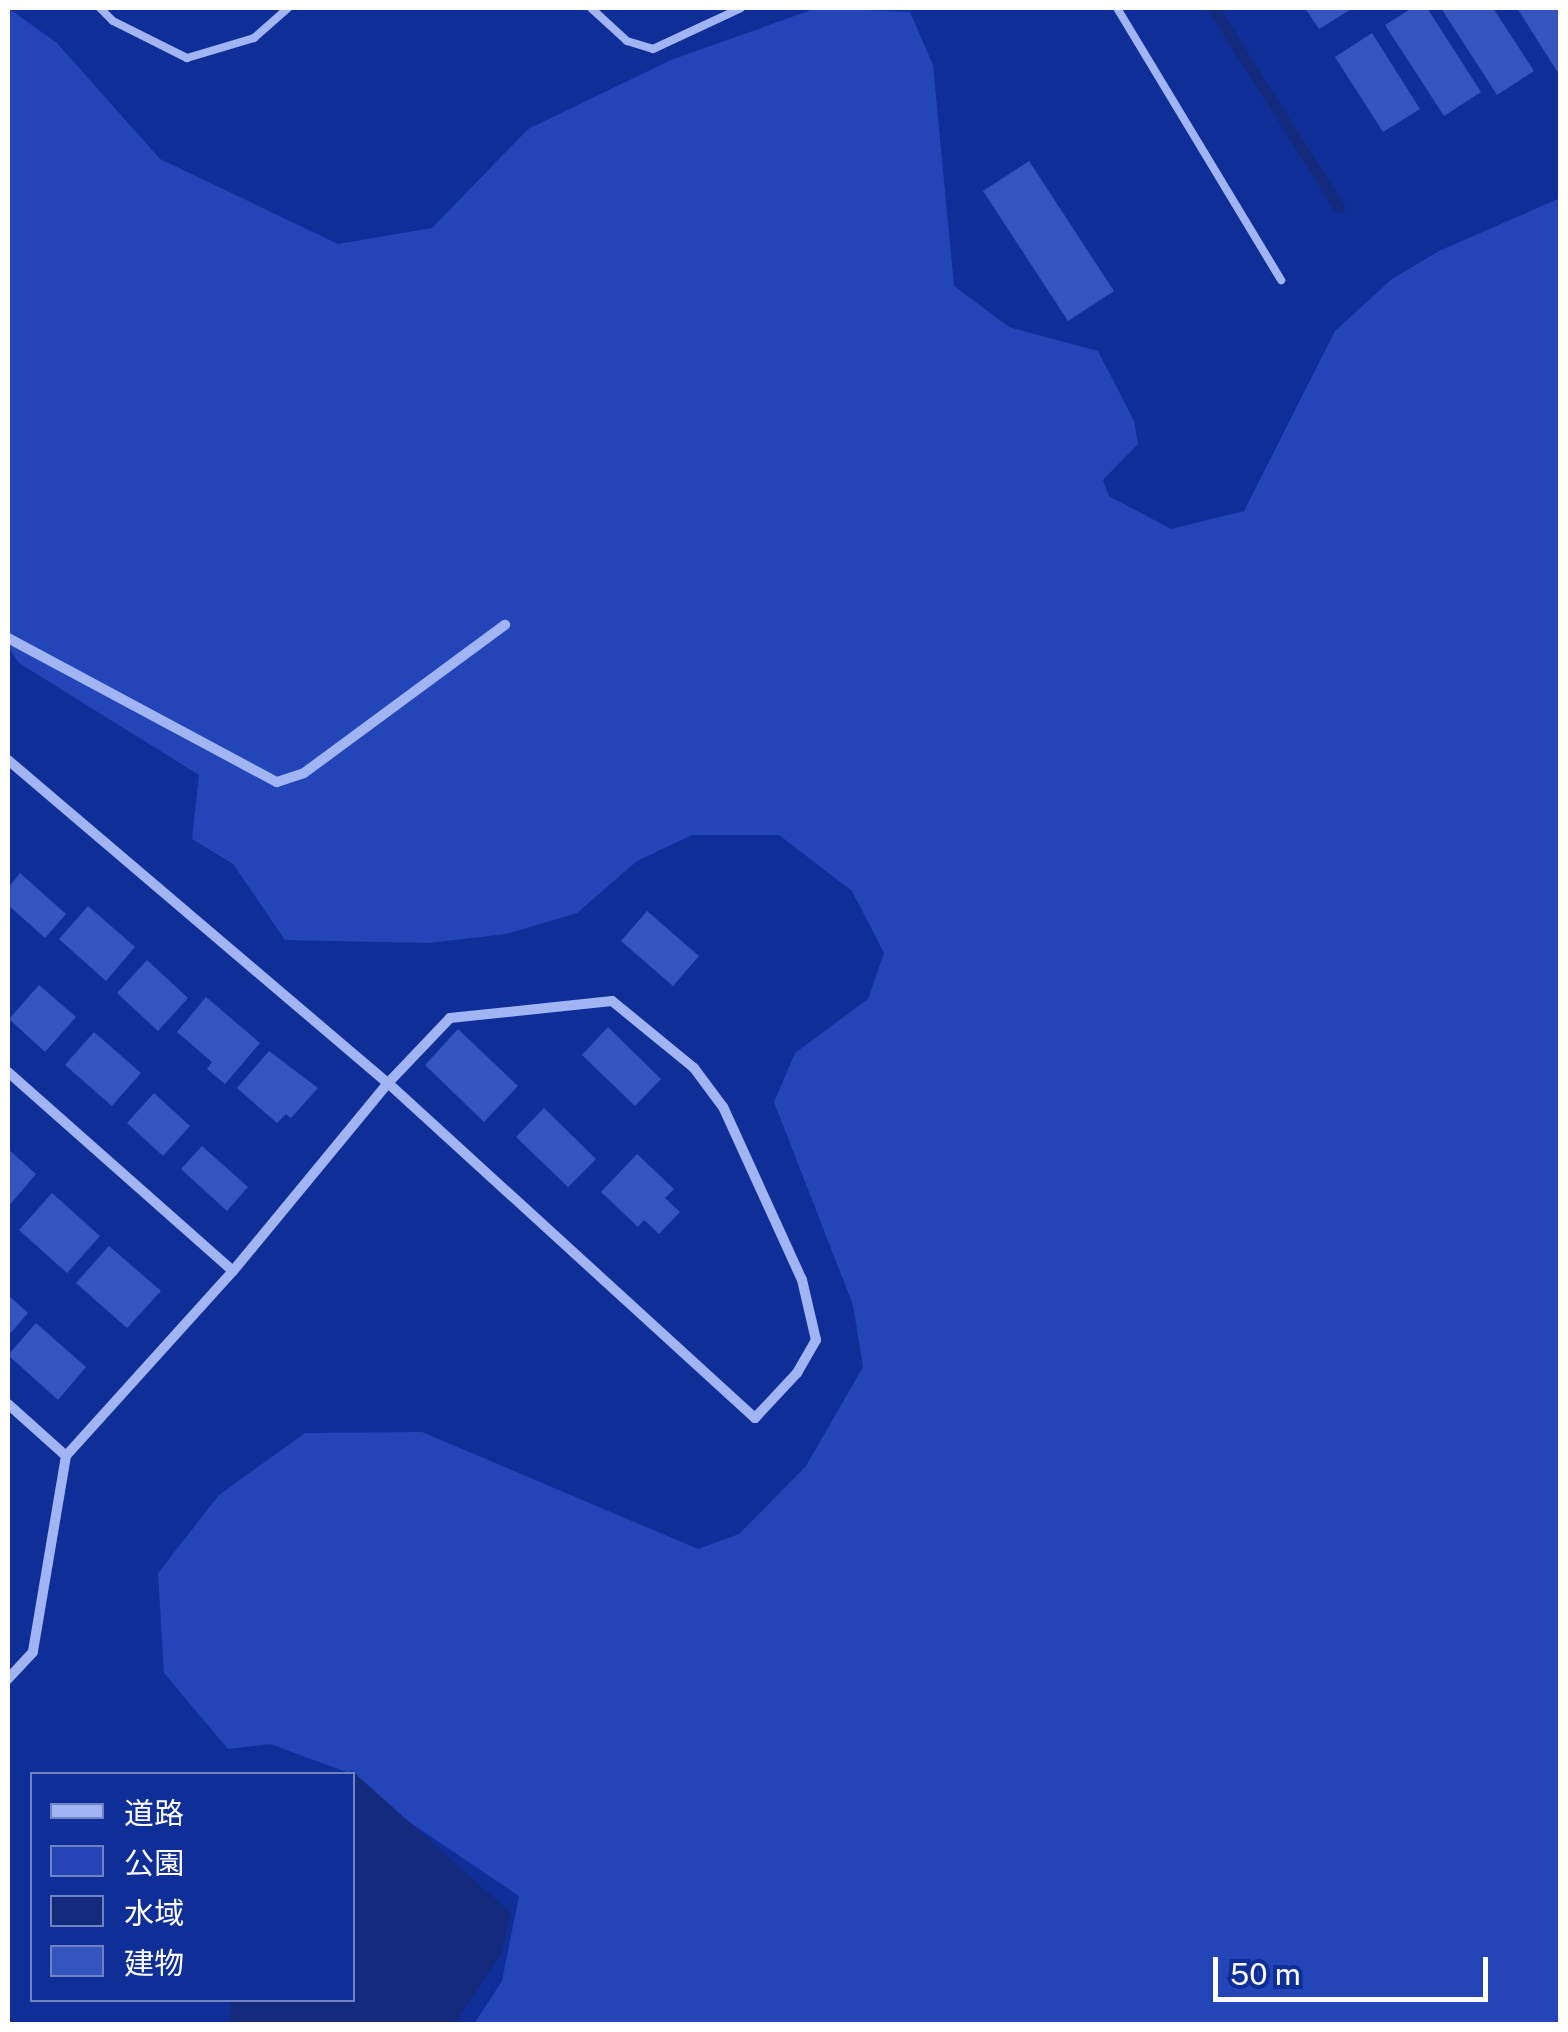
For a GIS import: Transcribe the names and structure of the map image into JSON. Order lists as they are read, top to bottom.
{
  "legend": [
    "道路",
    "公園",
    "水域",
    "建物"
  ],
  "scale_bar": "50 m"
}
